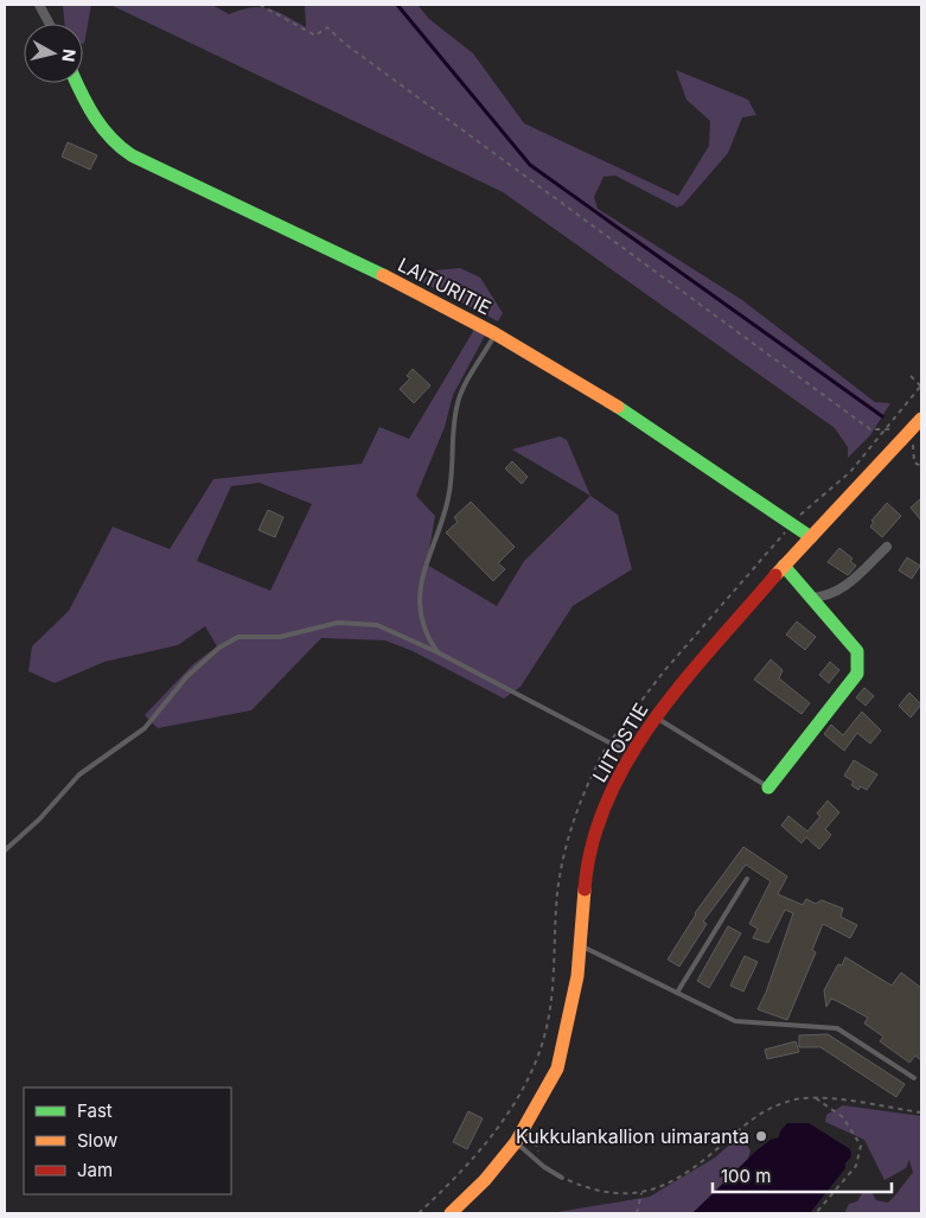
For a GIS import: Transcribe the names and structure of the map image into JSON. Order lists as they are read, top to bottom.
{
  "streets": {
    "street": ["LAITURITIE", "LIITOSTIE"]
  },
  "crossings": [
    ["LAITURITIE", "LIITOSTIE"]
  ],
  "places": ["Kukkulankallion uimaranta"],
  "legend": ["Fast", "Slow", "Jam"],
  "scale_bar": "100 m",
  "north": "right"
}
